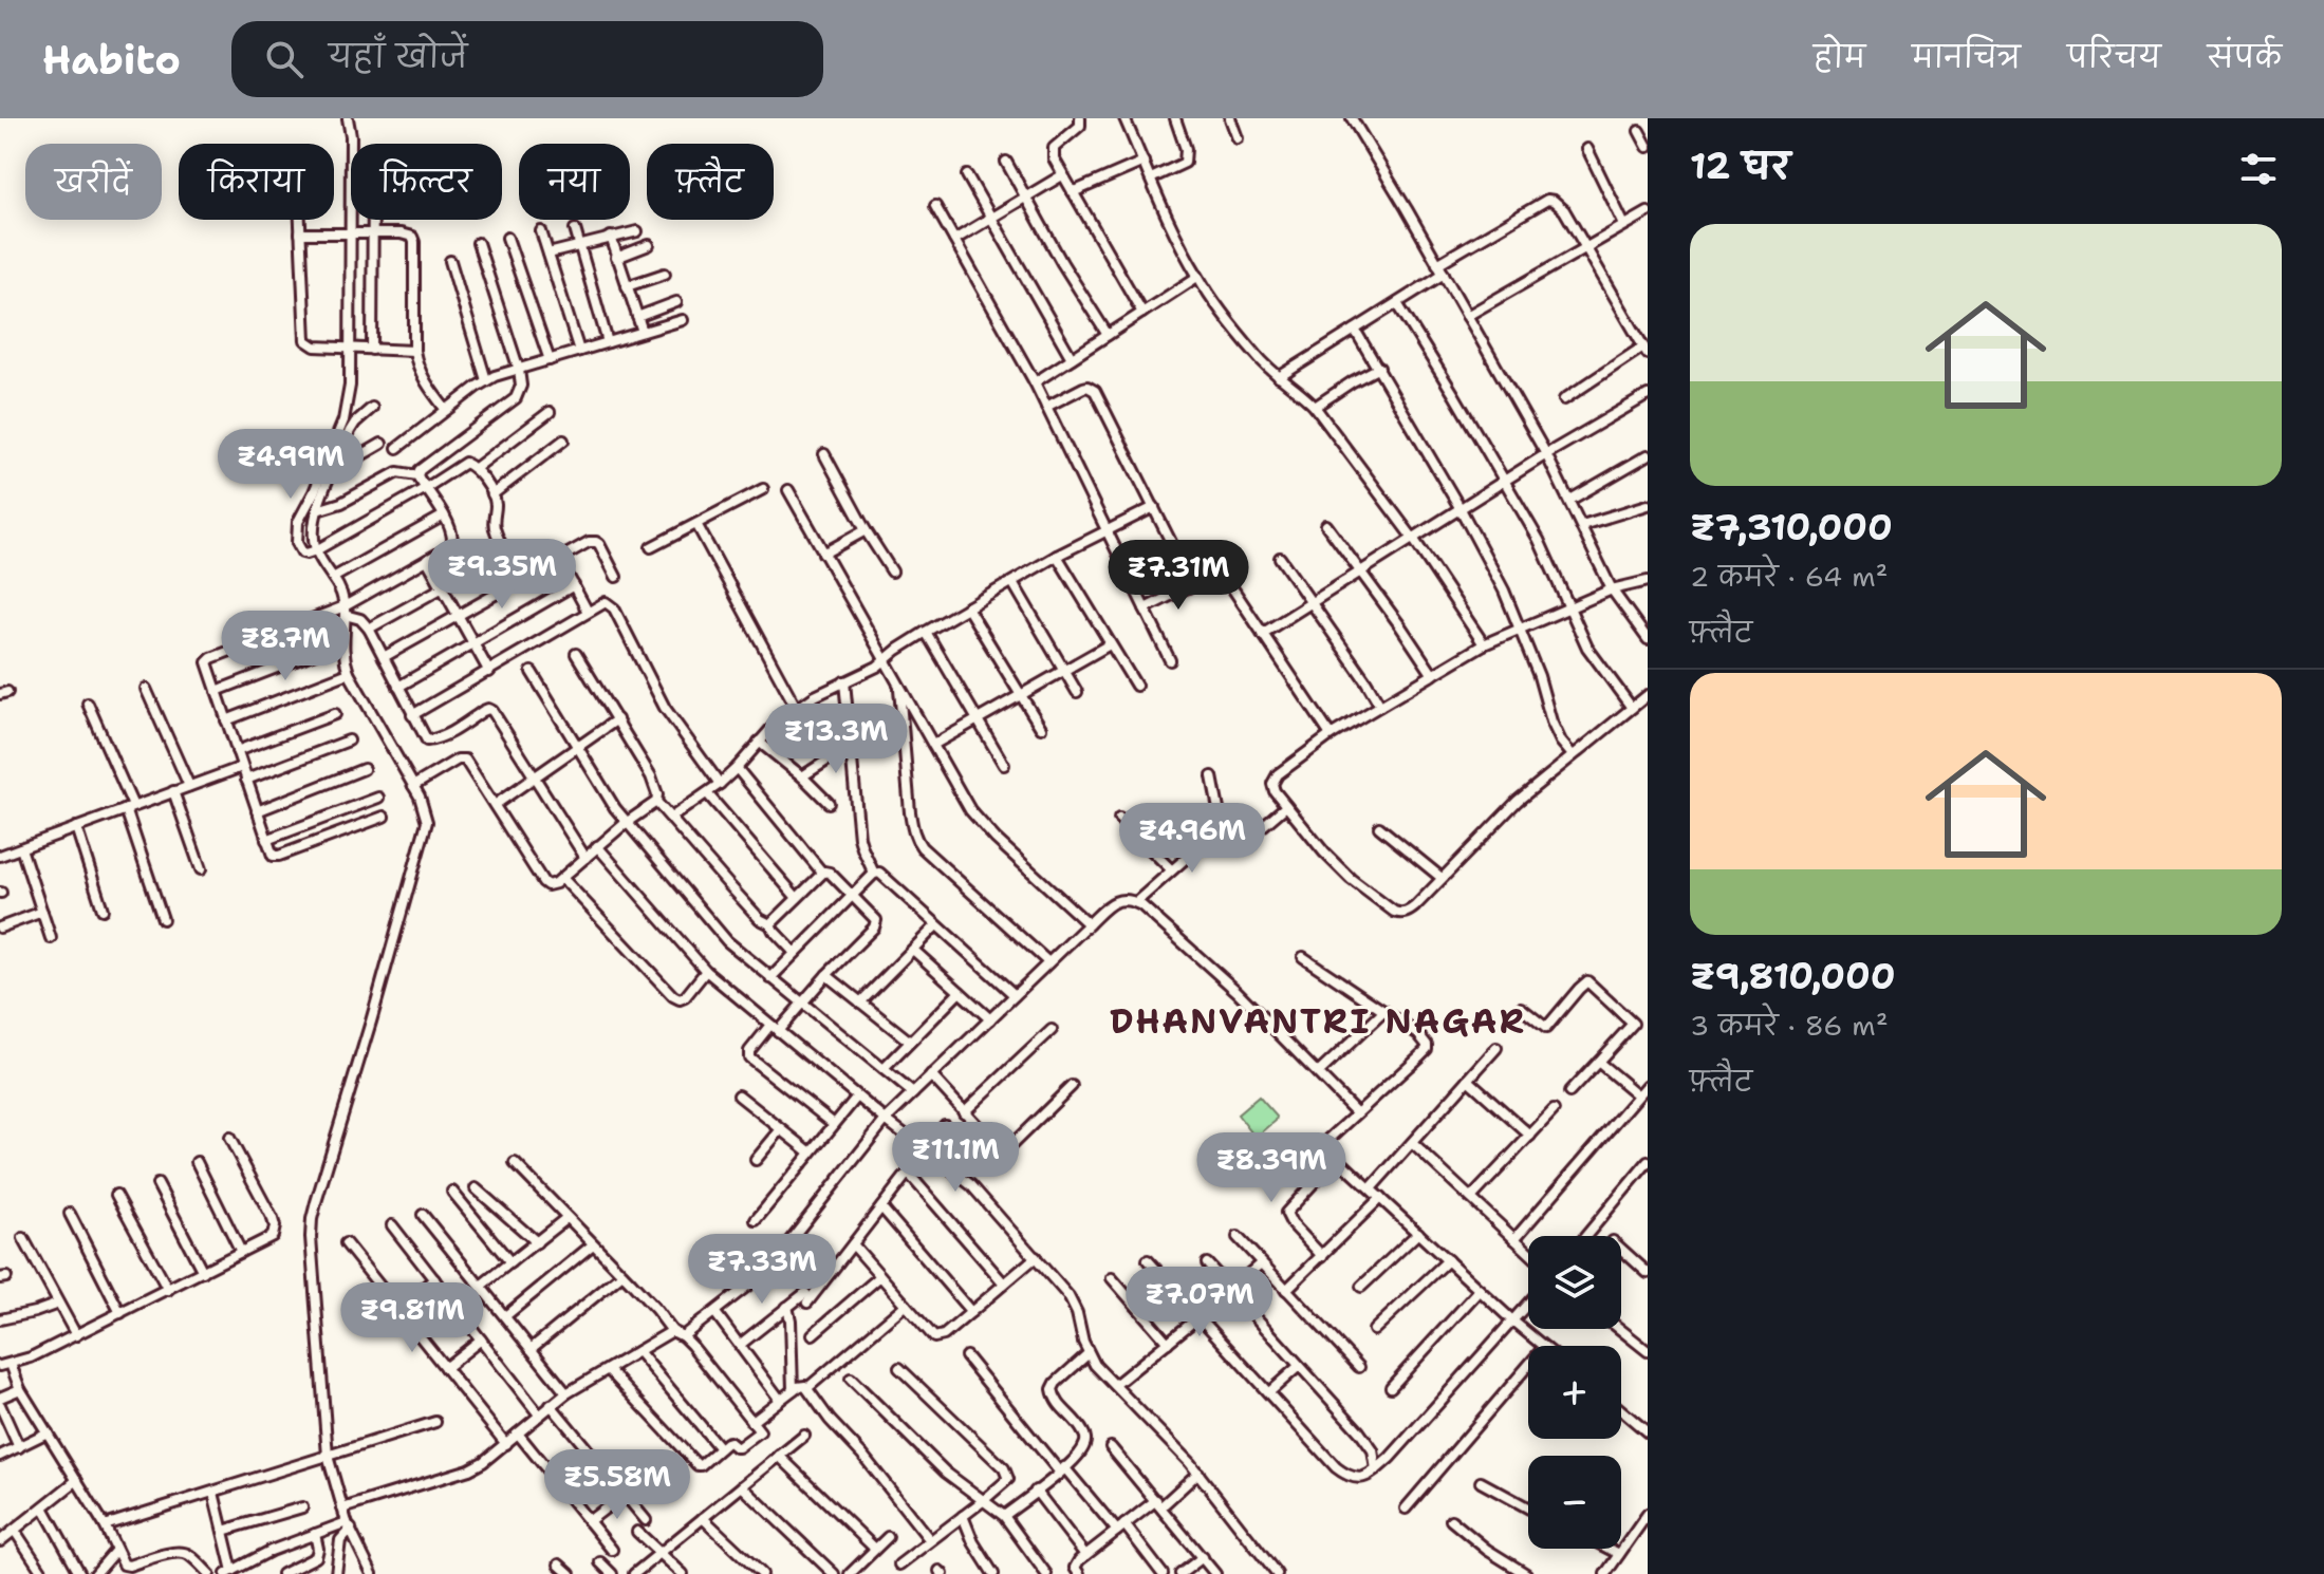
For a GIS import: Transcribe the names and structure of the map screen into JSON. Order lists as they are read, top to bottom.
{
  "districts": ["DHANVANTRI NAGAR"],
  "page": {
    "header": "Habito",
    "search": "यहाँ खोजें",
    "nav": [
      "होम",
      "मानचित्र",
      "परिचय",
      "संपर्क"
    ],
    "heading": "12 घर",
    "chip": [
      "खरीदें",
      "किराया",
      "फ़िल्टर",
      "नया",
      "फ़्लैट"
    ],
    "list": [
      {
        "name": "₹7,310,000",
        "note": "2 कमरे · 64 m² · फ़्लैट"
      },
      {
        "name": "₹9,810,000",
        "note": "3 कमरे · 86 m² · फ़्लैट"
      }
    ],
    "price": [
      "₹4.99M",
      "₹9.35M",
      "₹7.31M",
      "₹8.7M",
      "₹13.3M",
      "₹4.96M",
      "₹11.1M",
      "₹8.39M",
      "₹7.33M",
      "₹7.07M",
      "₹9.81M",
      "₹5.58M"
    ],
    "map_buttons": ["+", "−"]
  }
}
